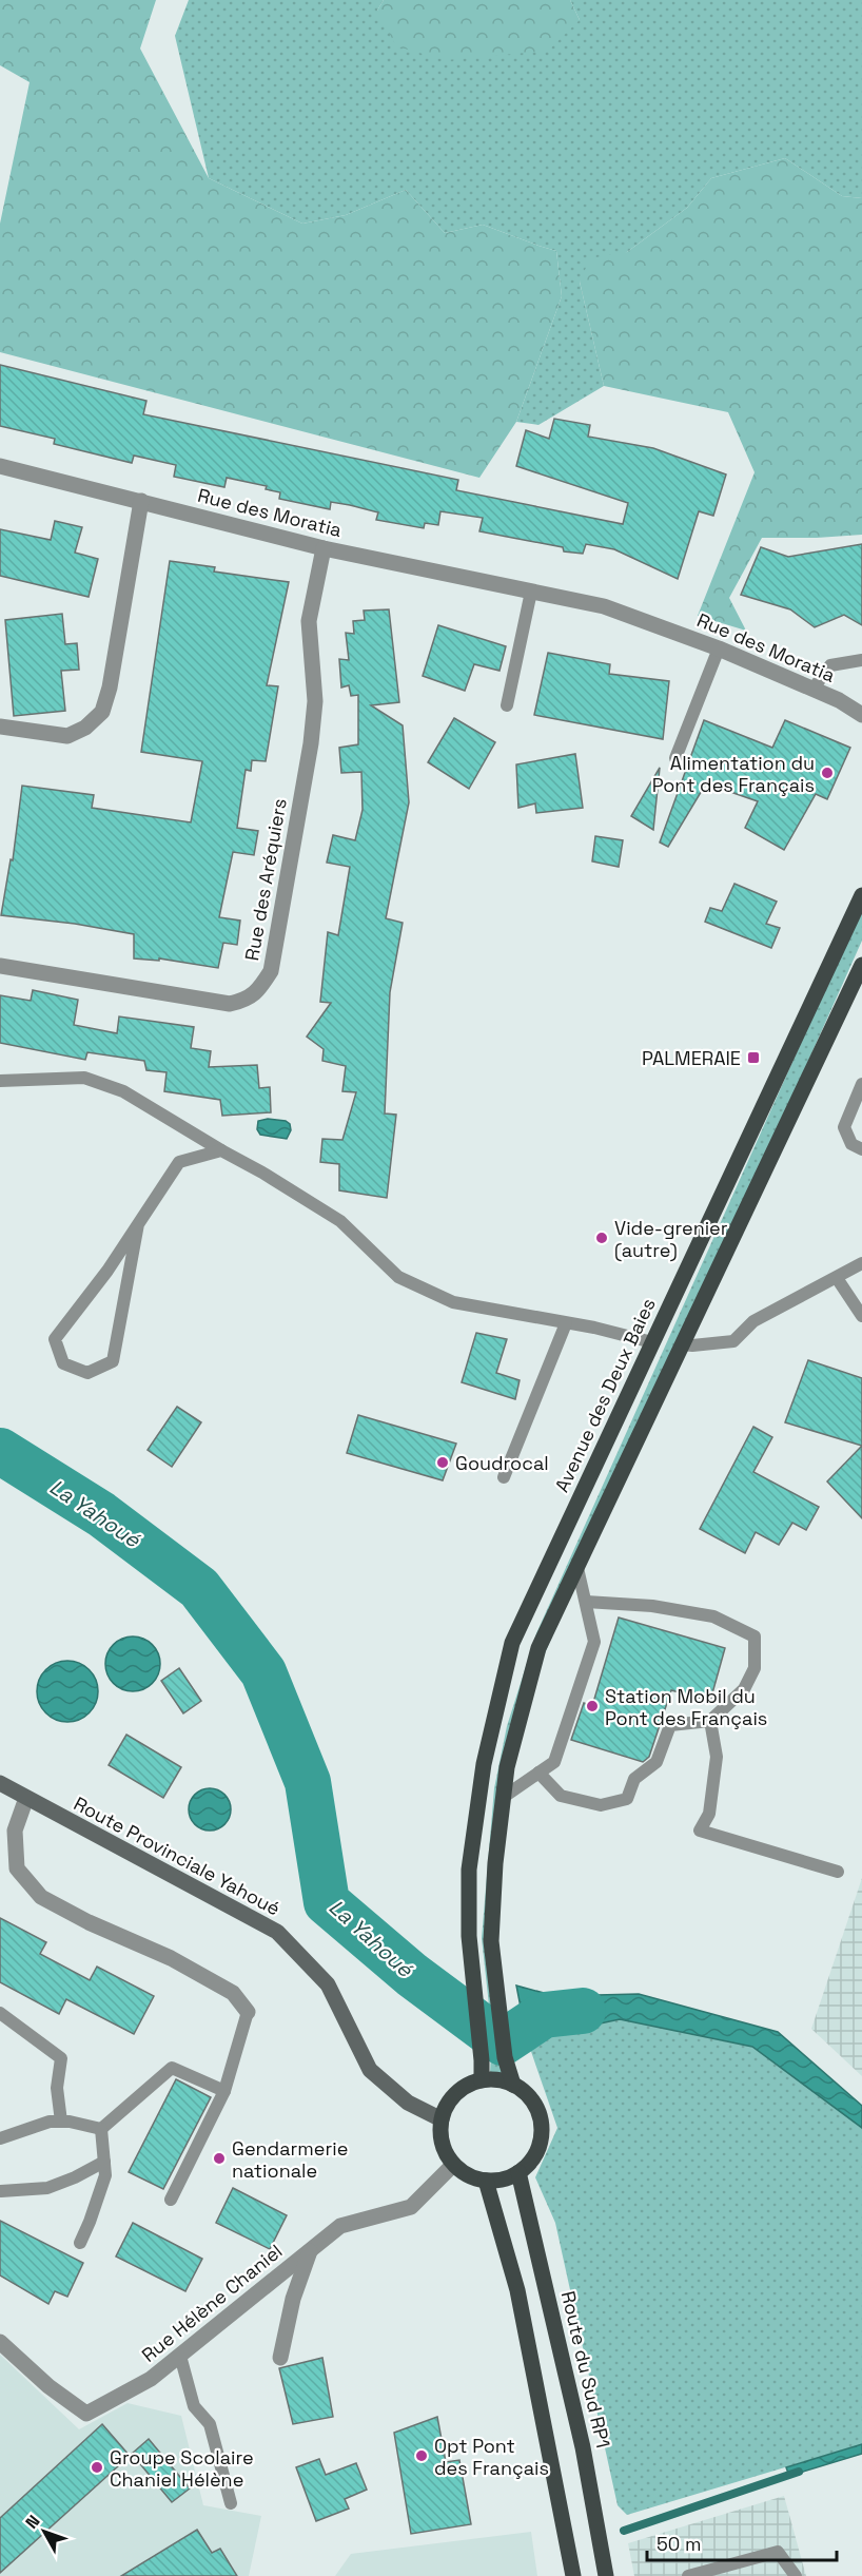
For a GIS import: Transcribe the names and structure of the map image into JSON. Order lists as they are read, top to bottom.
{
  "streets": {
    "main road": ["Avenue des Deux Baies", "Route Provinciale Yahoué", "Route du Sud RP1"],
    "street": ["Rue des Moratia", "Rue des Aréquiers", "Rue Hélène Chaniel"]
  },
  "crossings": [
    ["Rue des Moratia", "Rue des Aréquiers"],
    ["Avenue des Deux Baies", "Route Provinciale Yahoué"],
    ["Avenue des Deux Baies", "Rue Hélène Chaniel"],
    ["Avenue des Deux Baies", "Route du Sud RP1"],
    ["Route Provinciale Yahoué", "Rue Hélène Chaniel"],
    ["Route Provinciale Yahoué", "Route du Sud RP1"],
    ["Rue Hélène Chaniel", "Route du Sud RP1"]
  ],
  "water": ["La Yahoué"],
  "places": {
    "other": [
      "Alimentation du Pont des Français",
      "Vide-grenier (autre)",
      "Goudrocal",
      "Station Mobil du Pont des Français",
      "Gendarmerie nationale",
      "Opt Pont des Français",
      "Groupe Scolaire Chaniel Hélène"
    ],
    "transit": ["PALMERAIE"]
  },
  "scale_bar": "50 m",
  "north": "top left"
}
